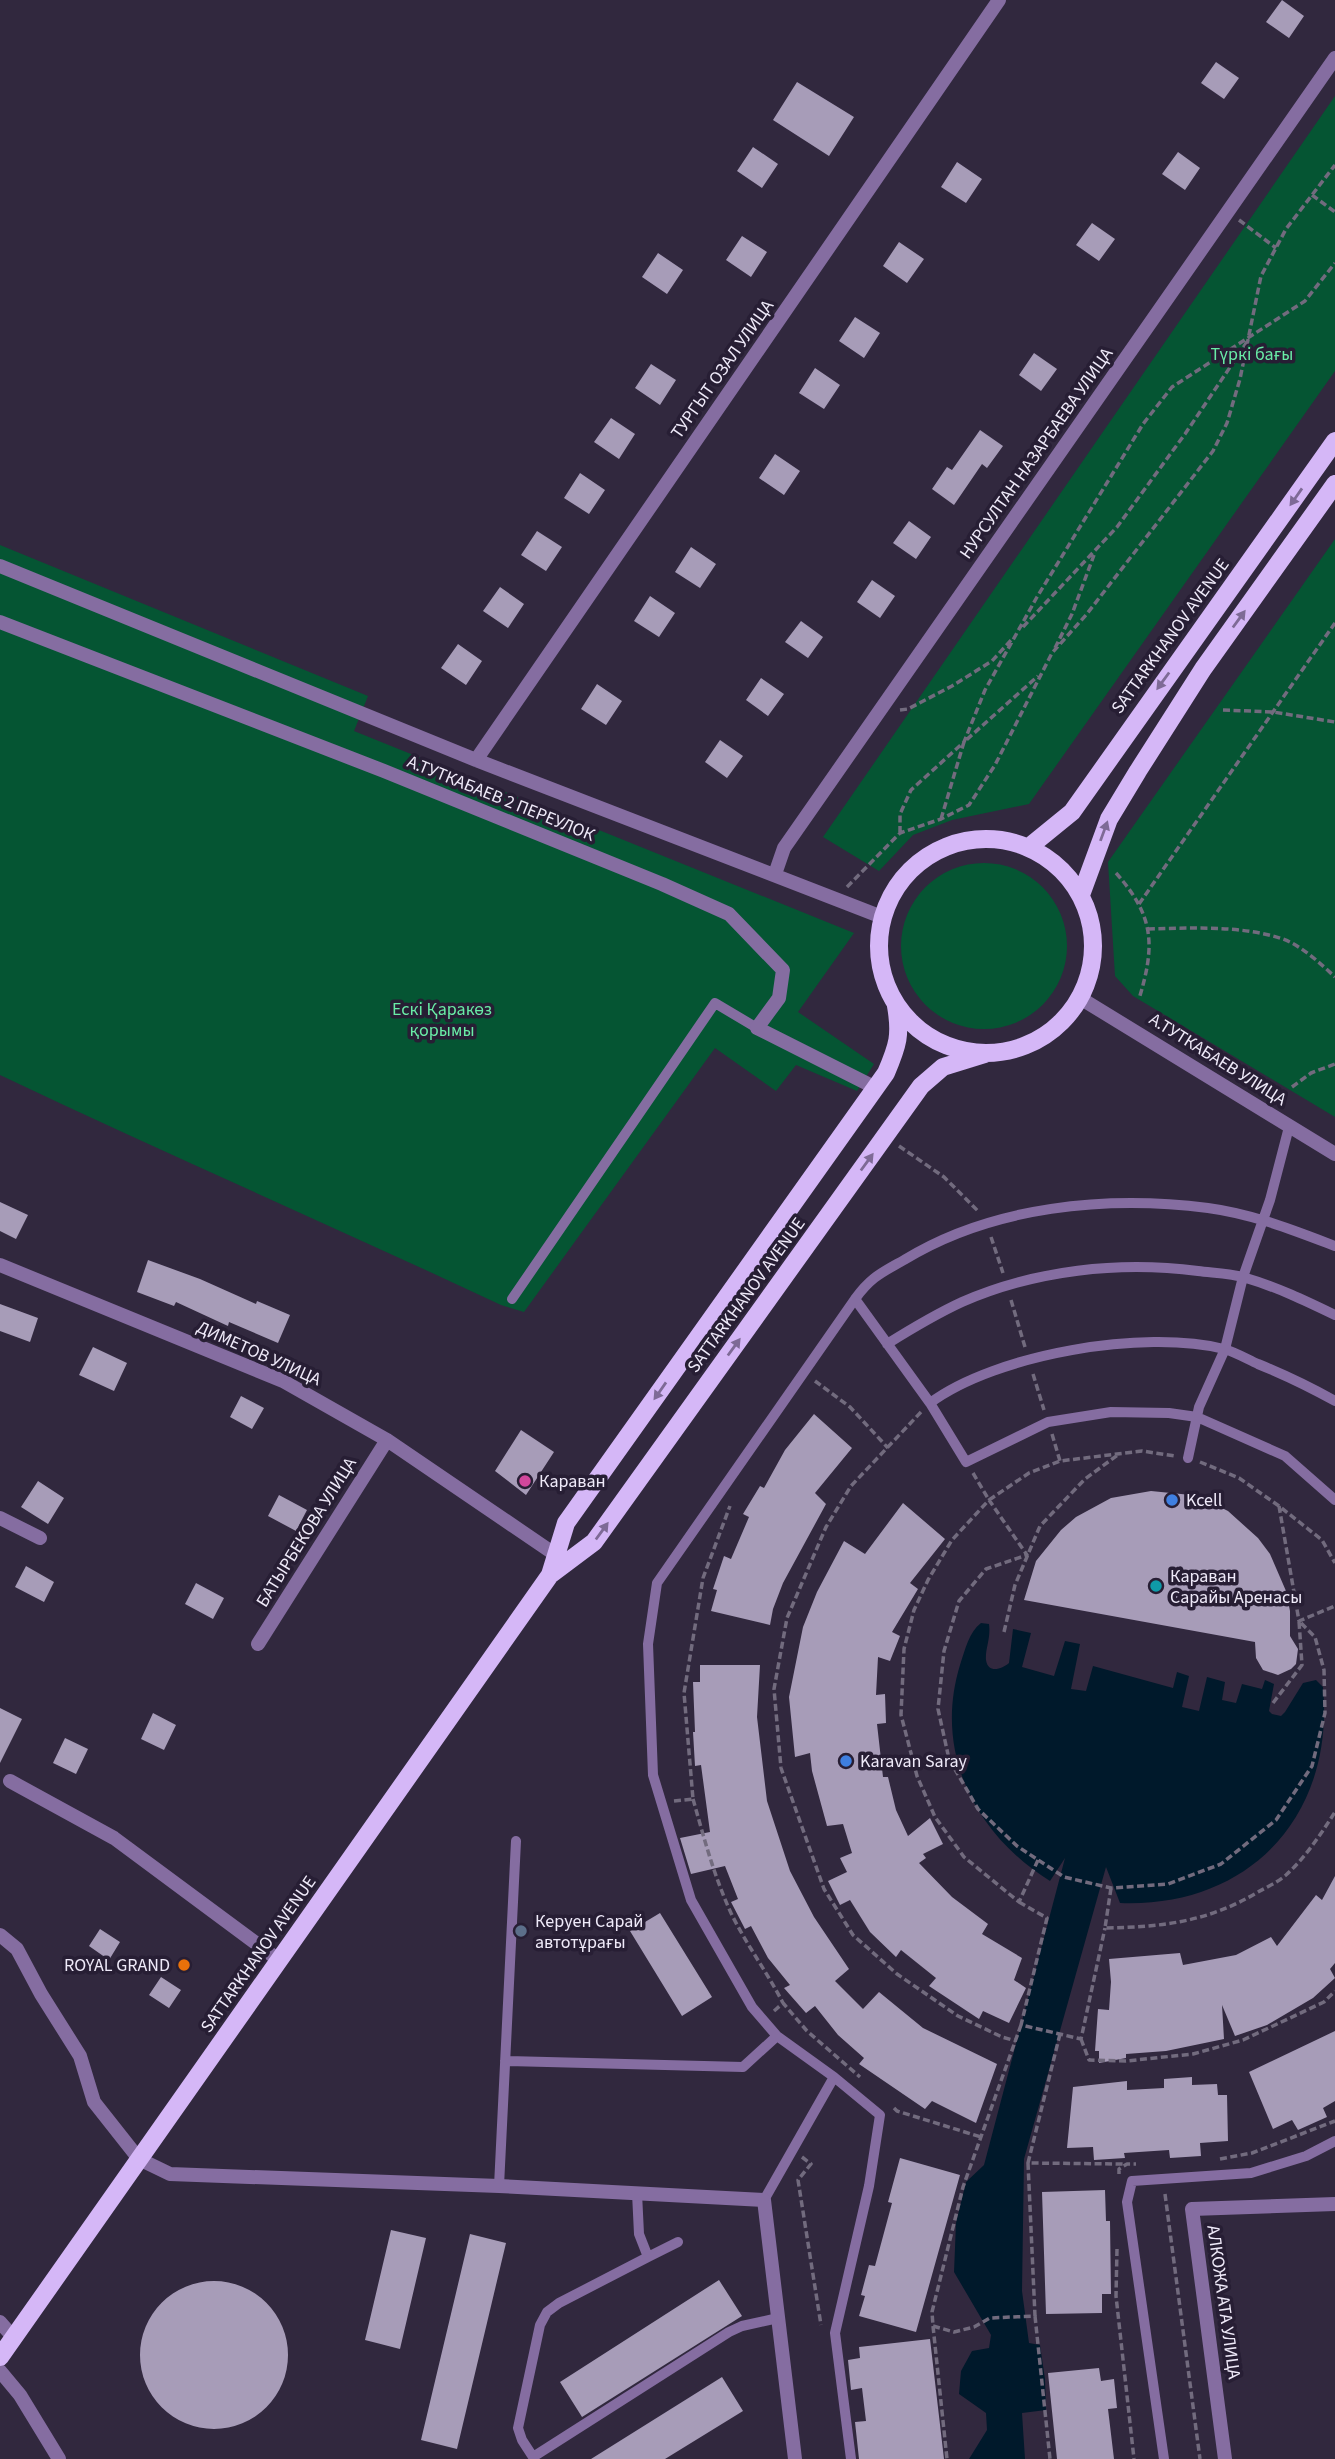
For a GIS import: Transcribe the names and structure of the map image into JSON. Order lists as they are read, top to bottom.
{
  "streets": {
    "main road": ["SATTARKHANOV AVENUE"],
    "street": [
      "ТУРГЫТ ОЗАЛ УЛИЦА",
      "НУРСУЛТАН НАЗАРБАЕВА УЛИЦА",
      "А.ТУТКАБАЕВ 2 ПЕРЕУЛОК",
      "А.ТУТКАБАЕВ УЛИЦА",
      "ДИМЕТОВ УЛИЦА",
      "БАТЫРБЕКОВА УЛИЦА",
      "АЛКОЖА АТА УЛИЦА"
    ]
  },
  "crossings": [
    ["SATTARKHANOV AVENUE", "А.ТУТКАБАЕВ УЛИЦА"],
    ["SATTARKHANOV AVENUE", "ДИМЕТОВ УЛИЦА"],
    ["ДИМЕТОВ УЛИЦА", "БАТЫРБЕКОВА УЛИЦА"]
  ],
  "parks": ["Түркі бағы", "Ескі Қаракөз қорымы"],
  "places": [
    "Караван",
    "Kcell",
    "Караван Сарайы Аренасы",
    "Karavan Saray",
    "Керуен Сарай автотұрағы",
    "ROYAL GRAND"
  ]
}
